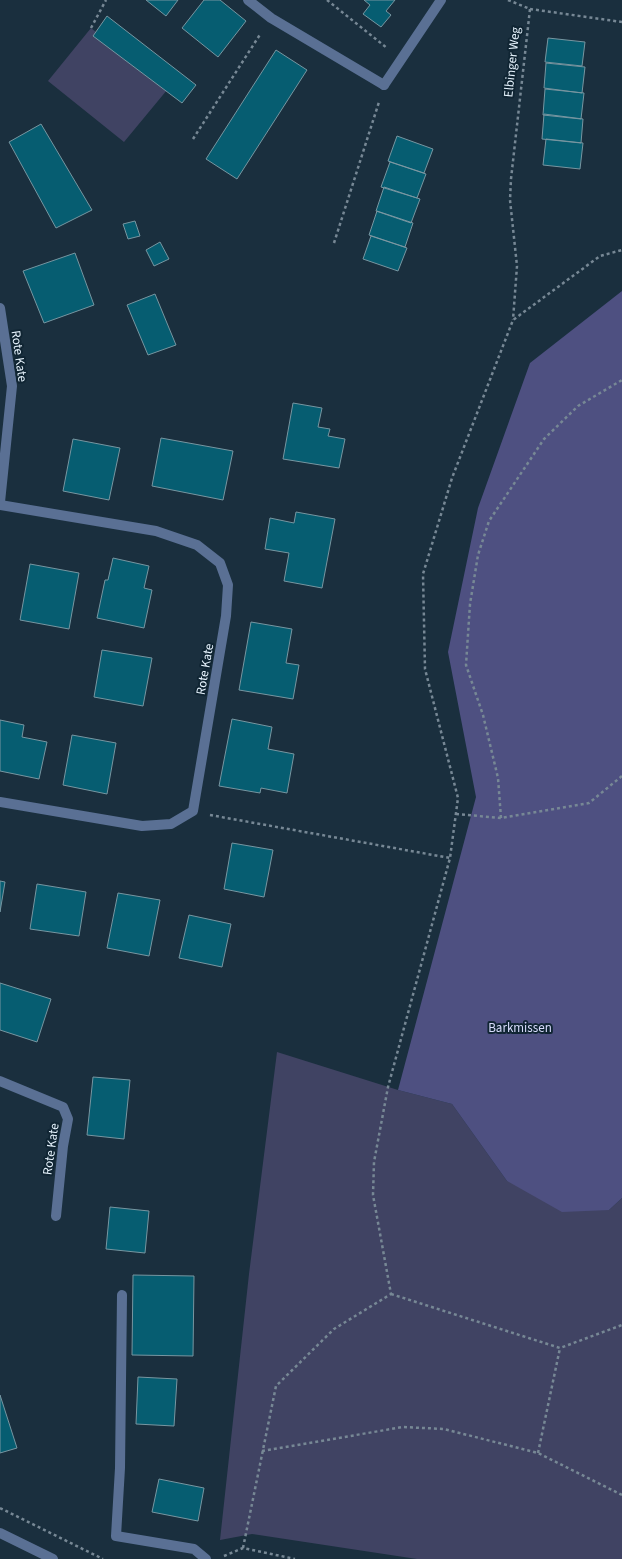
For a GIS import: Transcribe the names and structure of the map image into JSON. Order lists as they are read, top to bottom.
{
  "streets": {
    "street": ["Rote Kate"],
    "path": ["Elbinger Weg"]
  },
  "parks": ["Barkmissen"]
}
